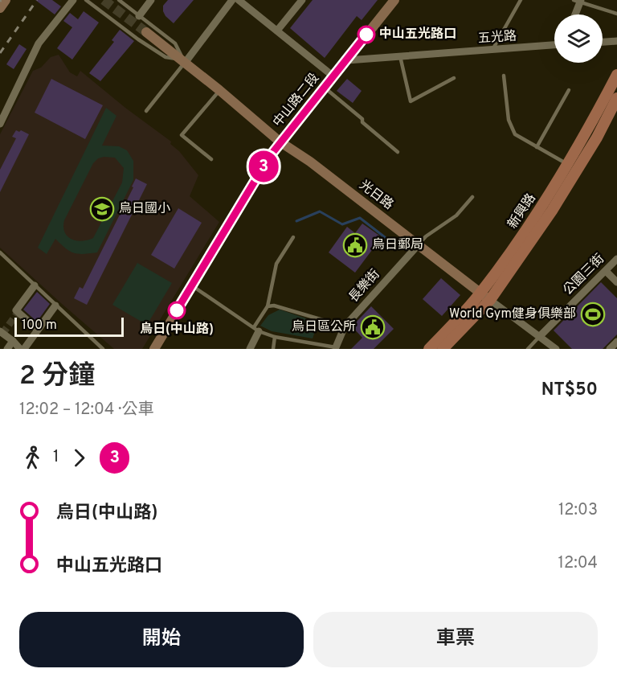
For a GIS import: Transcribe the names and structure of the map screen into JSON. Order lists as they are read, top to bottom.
{
  "streets": {
    "main road": ["中山路二段", "光日路", "新興路"],
    "street": ["五光路", "公園三街", "長樂街"]
  },
  "crossings": [
    ["五光路", "中山路二段"],
    ["中山路二段", "光日路"],
    ["光日路", "新興路"],
    ["光日路", "公園三街"],
    ["光日路", "長樂街"]
  ],
  "places": {
    "other": ["中山五光路口", "烏日(中山路)"],
    "school or university": ["烏日國小"],
    "public building": ["烏日郵局", "烏日區公所"],
    "sports": ["World Gym健身俱樂部"]
  },
  "lines": ["bus line 3"],
  "scale_bar": "100 m",
  "page": {
    "on_map": "3",
    "scale": "100 m",
    "heading": ["2 分鐘", "12:02 – 12:04 · 公車", "NT$50"],
    "legs": ["1", "3"],
    "list": [
      {
        "name": "烏日(中山路)",
        "value": "12:03"
      },
      {
        "name": "中山五光路口",
        "value": "12:04"
      }
    ],
    "buttons": ["開始", "車票"]
  }
}
